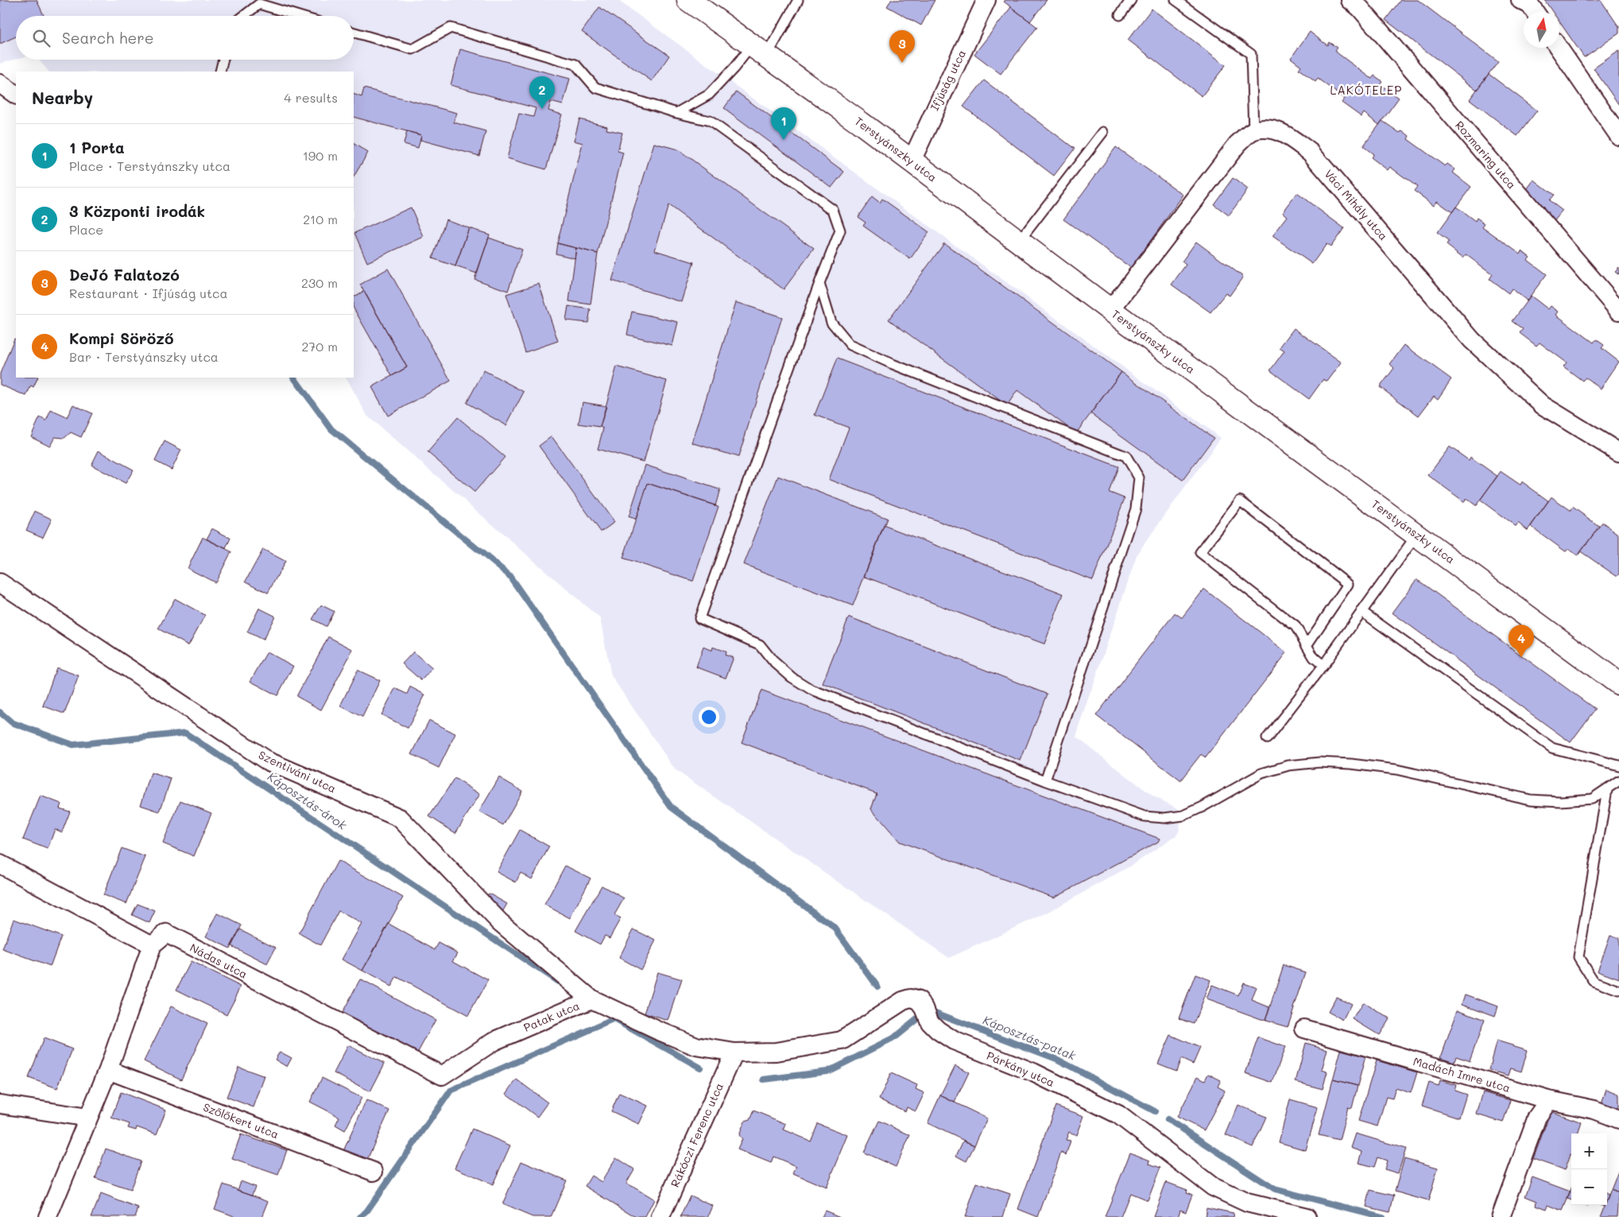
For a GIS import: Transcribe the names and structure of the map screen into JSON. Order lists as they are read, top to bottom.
{
  "streets": {
    "main road": ["Terstyánszky utca"],
    "street": [
      "Ifjúság utca",
      "Rozmaring utca",
      "Váci Mihály utca",
      "Szentiváni utca",
      "Nádas utca",
      "Patak utca",
      "Párkány utca",
      "Madách Imre utca",
      "Szőlőkert utca",
      "Rákóczi Ferenc utca"
    ]
  },
  "crossings": [
    ["Ifjúság utca", "Terstyánszky utca"],
    ["Szentiváni utca", "Patak utca"],
    ["Nádas utca", "Patak utca"],
    ["Patak utca", "Párkány utca"],
    ["Patak utca", "Rákóczi Ferenc utca"],
    ["Párkány utca", "Rákóczi Ferenc utca"]
  ],
  "districts": ["LAKÓTELEP"],
  "water": ["Káposztás-árok", "Káposztás-patak"],
  "north": "top",
  "page": {
    "search": "Search here",
    "pins": [
      "3",
      "2",
      "1",
      "4"
    ],
    "heading": ["Nearby", "4 results"],
    "list": [
      {
        "mark": "1",
        "name": "1 Porta",
        "note": "Place · Terstyánszky utca",
        "value": "190 m"
      },
      {
        "mark": "2",
        "name": "3 Központi irodák",
        "note": "Place",
        "value": "210 m"
      },
      {
        "mark": "3",
        "name": "DeJó Falatozó",
        "note": "Restaurant · Ifjúság utca",
        "value": "230 m"
      },
      {
        "mark": "4",
        "name": "Kompi Söröző",
        "note": "Bar · Terstyánszky utca",
        "value": "270 m"
      }
    ],
    "map_buttons": ["+", "−"]
  }
}
